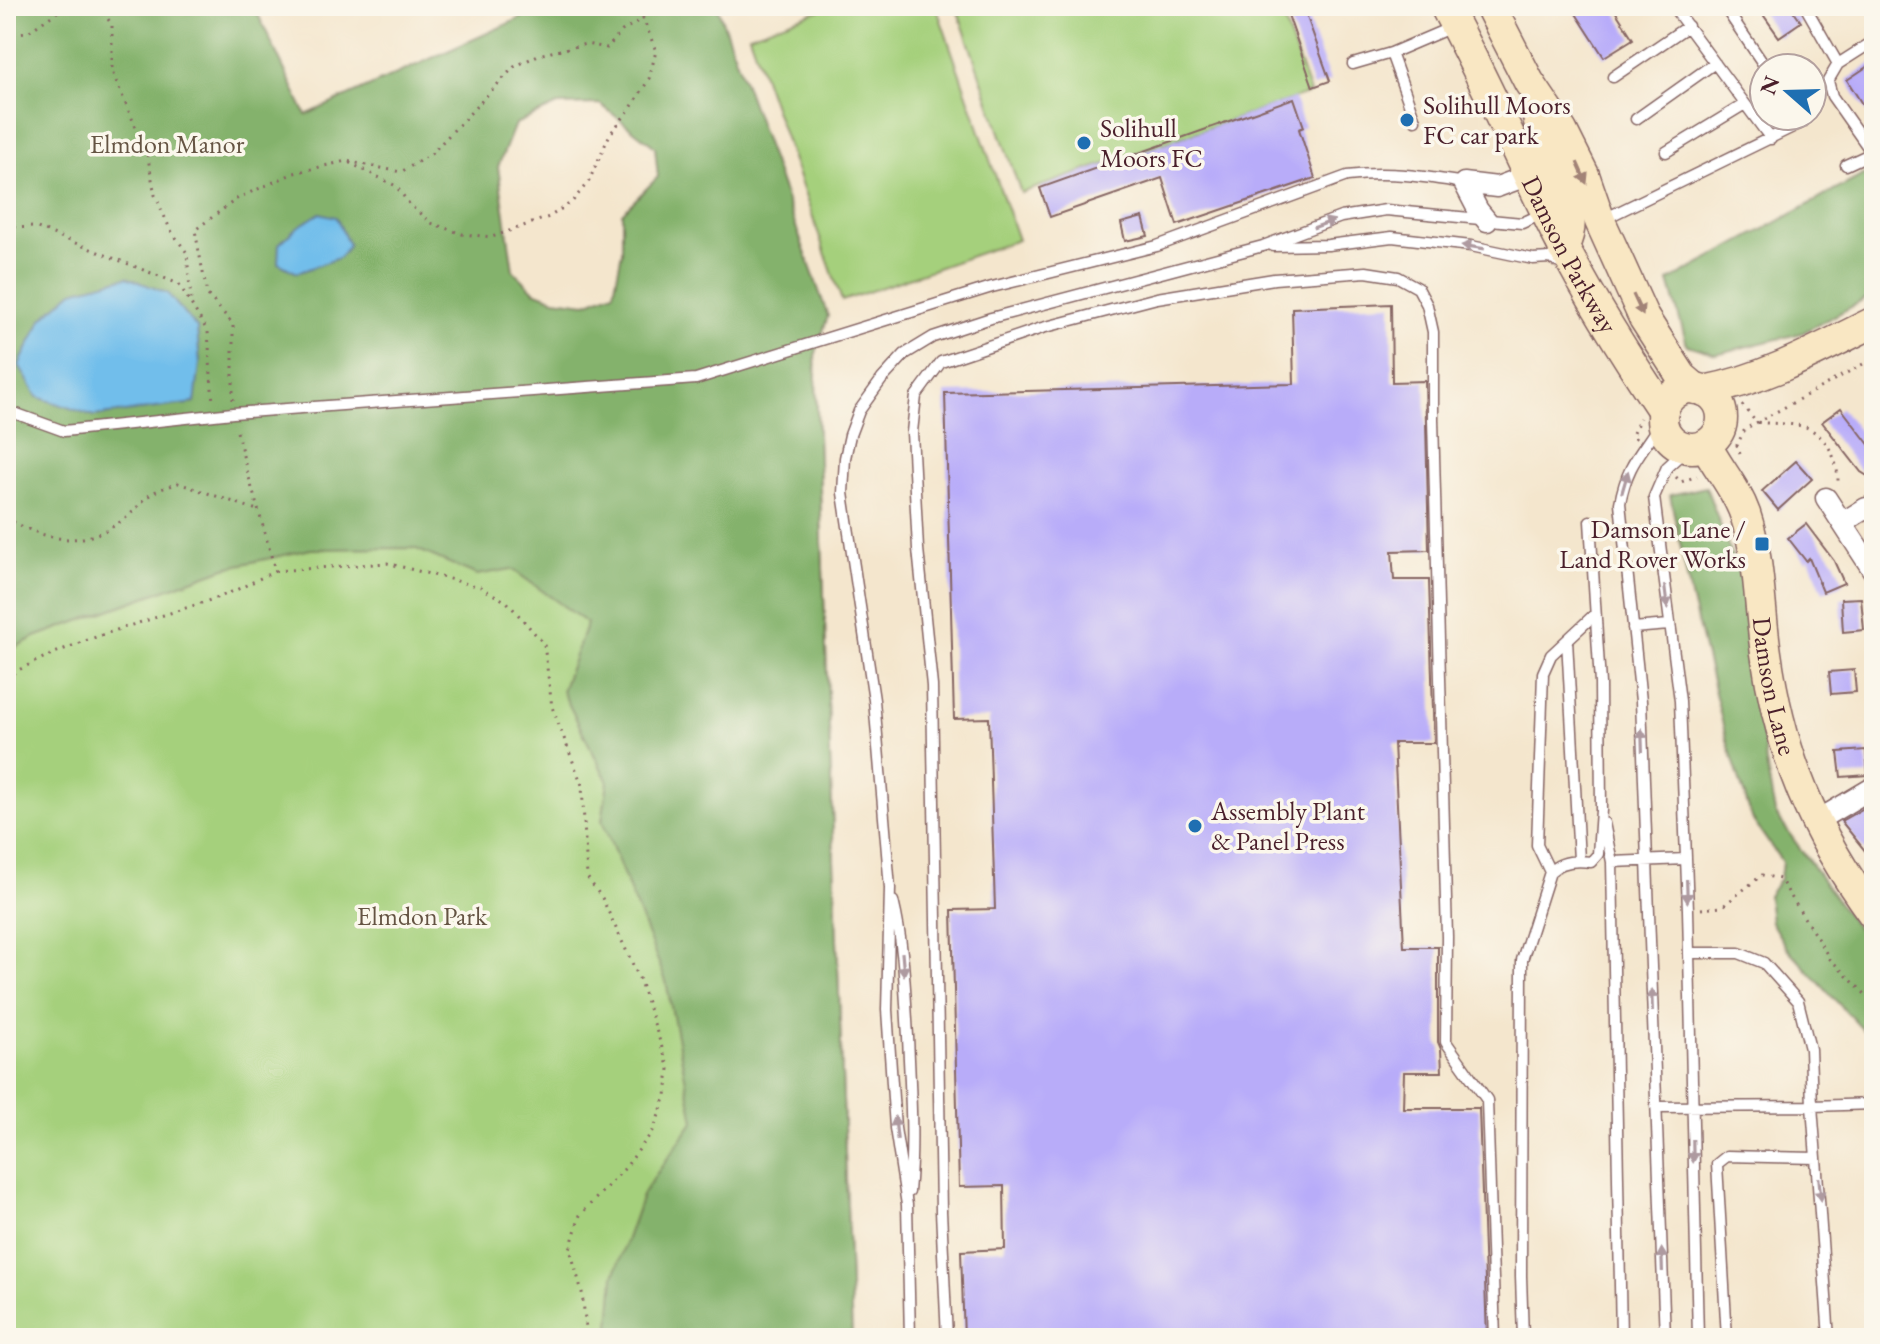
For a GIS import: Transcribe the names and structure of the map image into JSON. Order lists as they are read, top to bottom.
{
  "streets": {
    "street": ["Damson Parkway", "Damson Lane"]
  },
  "crossings": [
    ["Damson Parkway", "Damson Lane"]
  ],
  "parks": ["Elmdon Manor", "Elmdon Park"],
  "places": {
    "other": ["Solihull Moors FC car park", "Solihull Moors FC", "Assembly Plant & Panel Press"],
    "transit": ["Damson Lane / Land Rover Works"]
  },
  "north": "left"
}
